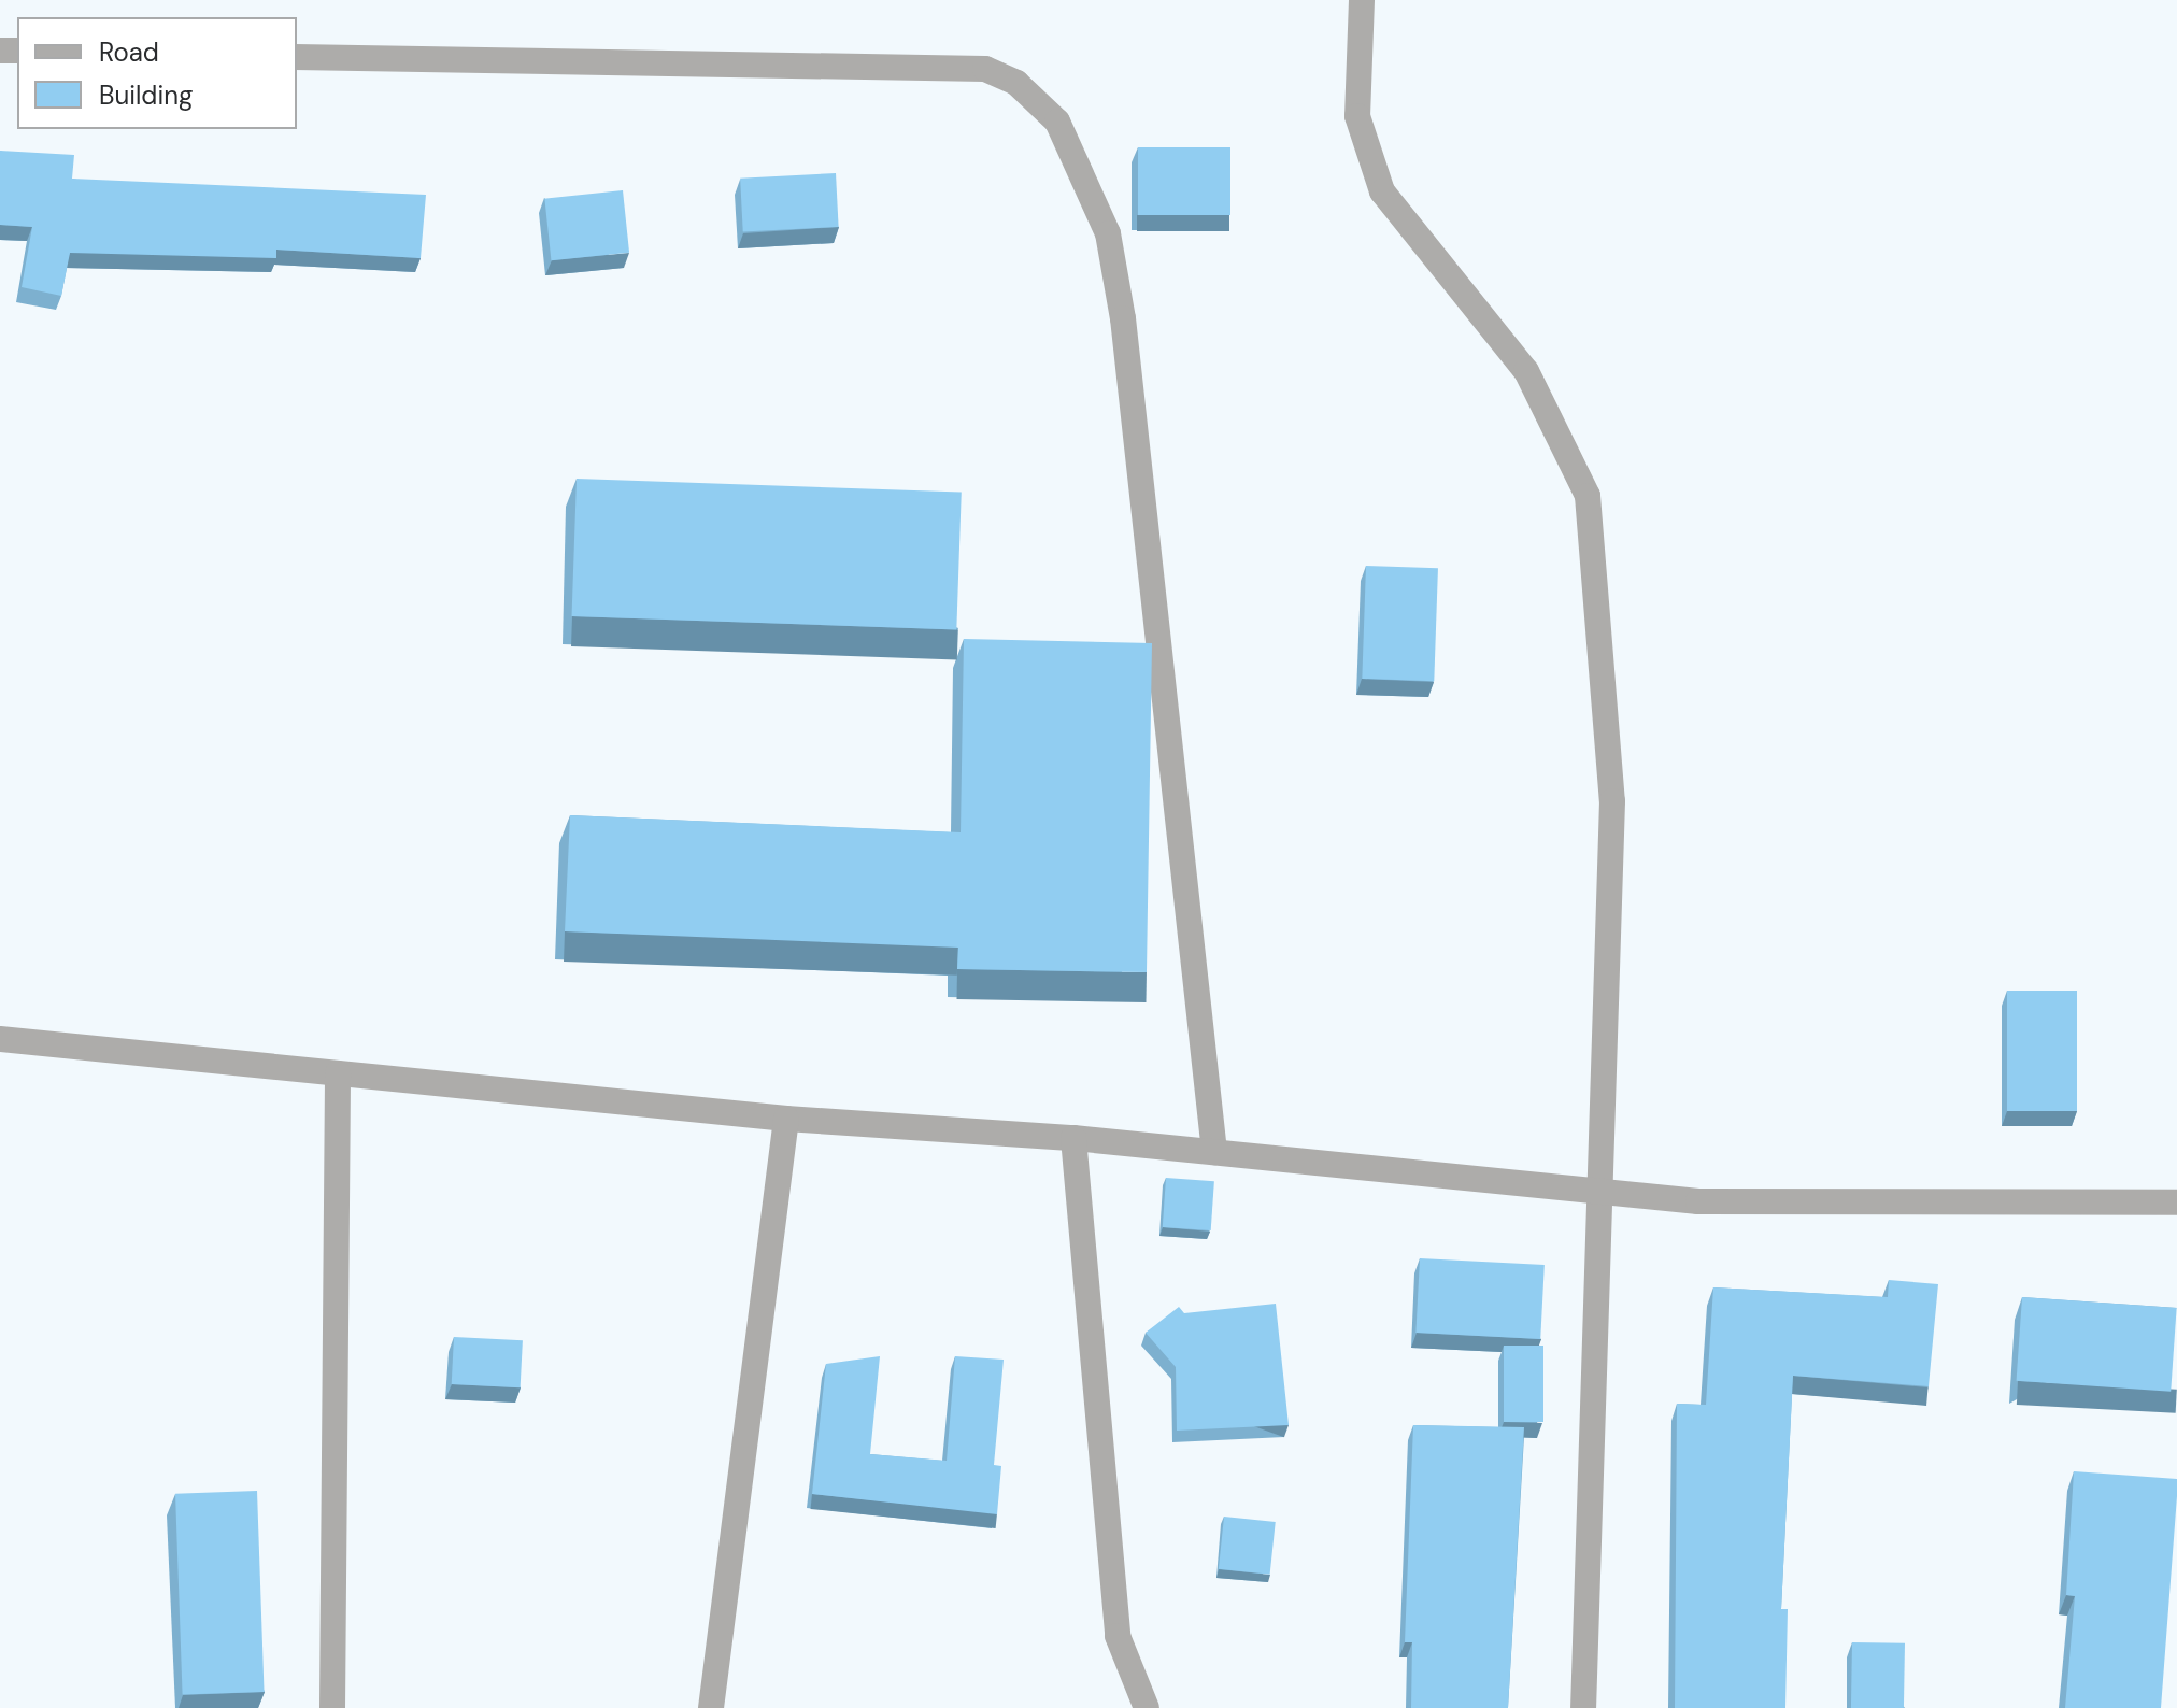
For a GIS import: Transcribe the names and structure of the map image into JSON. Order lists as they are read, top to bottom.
{
  "legend": ["Road", "Building"]
}
